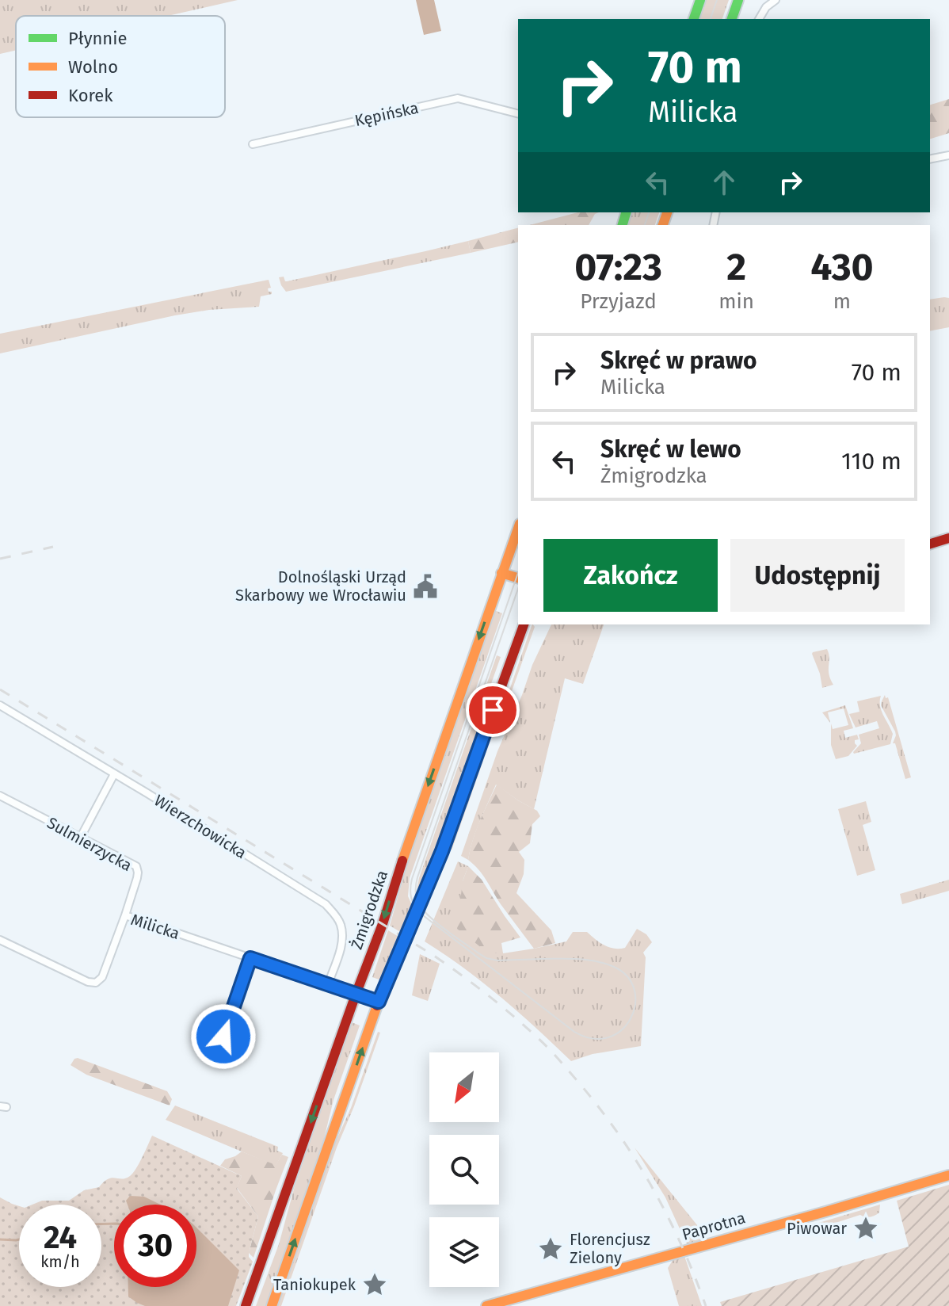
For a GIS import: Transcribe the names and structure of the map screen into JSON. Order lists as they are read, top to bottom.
{
  "streets": {
    "main road": ["Żmigrodzka", "Paprotna"],
    "street": [
      "Kępińska",
      "Wierzchowicka",
      "Sulmierzycka",
      "Milicka"
    ]
  },
  "crossings": [
    ["Wierzchowicka", "Milicka"],
    ["Sulmierzycka", "Milicka"],
    ["Żmigrodzka", "Milicka"]
  ],
  "places": {
    "public building": ["Dolnośląski Urząd Skarbowy we Wrocławiu"],
    "place": ["Piwowar", "Florencjusz Zielony", "Taniokupek"]
  },
  "legend": ["Płynnie", "Wolno", "Korek"],
  "north": "bottom left",
  "page": {
    "turn": ["70 m", "Milicka"],
    "eta": [
      "07:23",
      "Przyjazd",
      "2",
      "min",
      "430",
      "m"
    ],
    "list": [
      {
        "name": "Skręć w prawo",
        "note": "Milicka",
        "value": "70 m"
      },
      {
        "name": "Skręć w lewo",
        "note": "Żmigrodzka",
        "value": "110 m"
      }
    ],
    "buttons": ["Zakończ", "Udostępnij"],
    "speed": "24 km/h",
    "limit": "30"
  }
}
